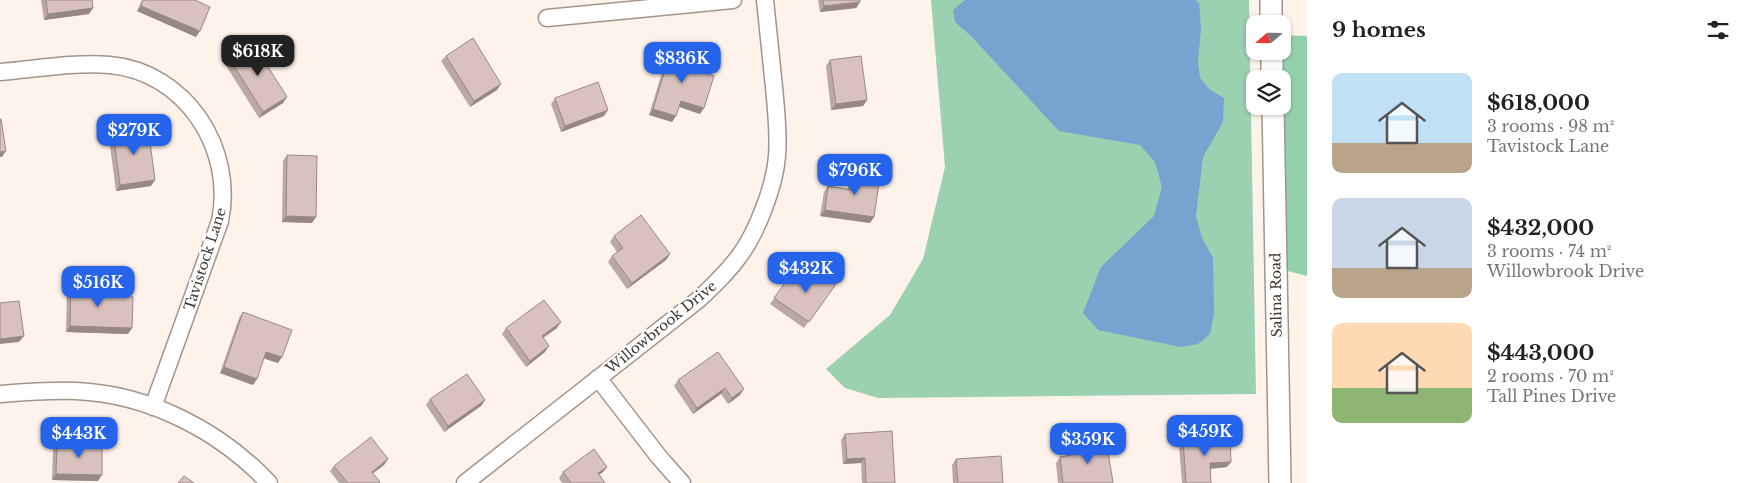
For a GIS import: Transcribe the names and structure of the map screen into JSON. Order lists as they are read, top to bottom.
{
  "streets": {
    "street": ["Tavistock Lane", "Salina Road", "Willowbrook Drive"]
  },
  "north": "left",
  "page": {
    "heading": "9 homes",
    "price": [
      "$618K",
      "$836K",
      "$279K",
      "$796K",
      "$432K",
      "$516K",
      "$459K",
      "$443K",
      "$359K"
    ],
    "list": [
      {
        "name": "$618,000",
        "note": "3 rooms · 98 m² · Tavistock Lane"
      },
      {
        "name": "$432,000",
        "note": "3 rooms · 74 m² · Willowbrook Drive"
      },
      {
        "name": "$443,000",
        "note": "2 rooms · 70 m² · Tall Pines Drive"
      }
    ]
  }
}
